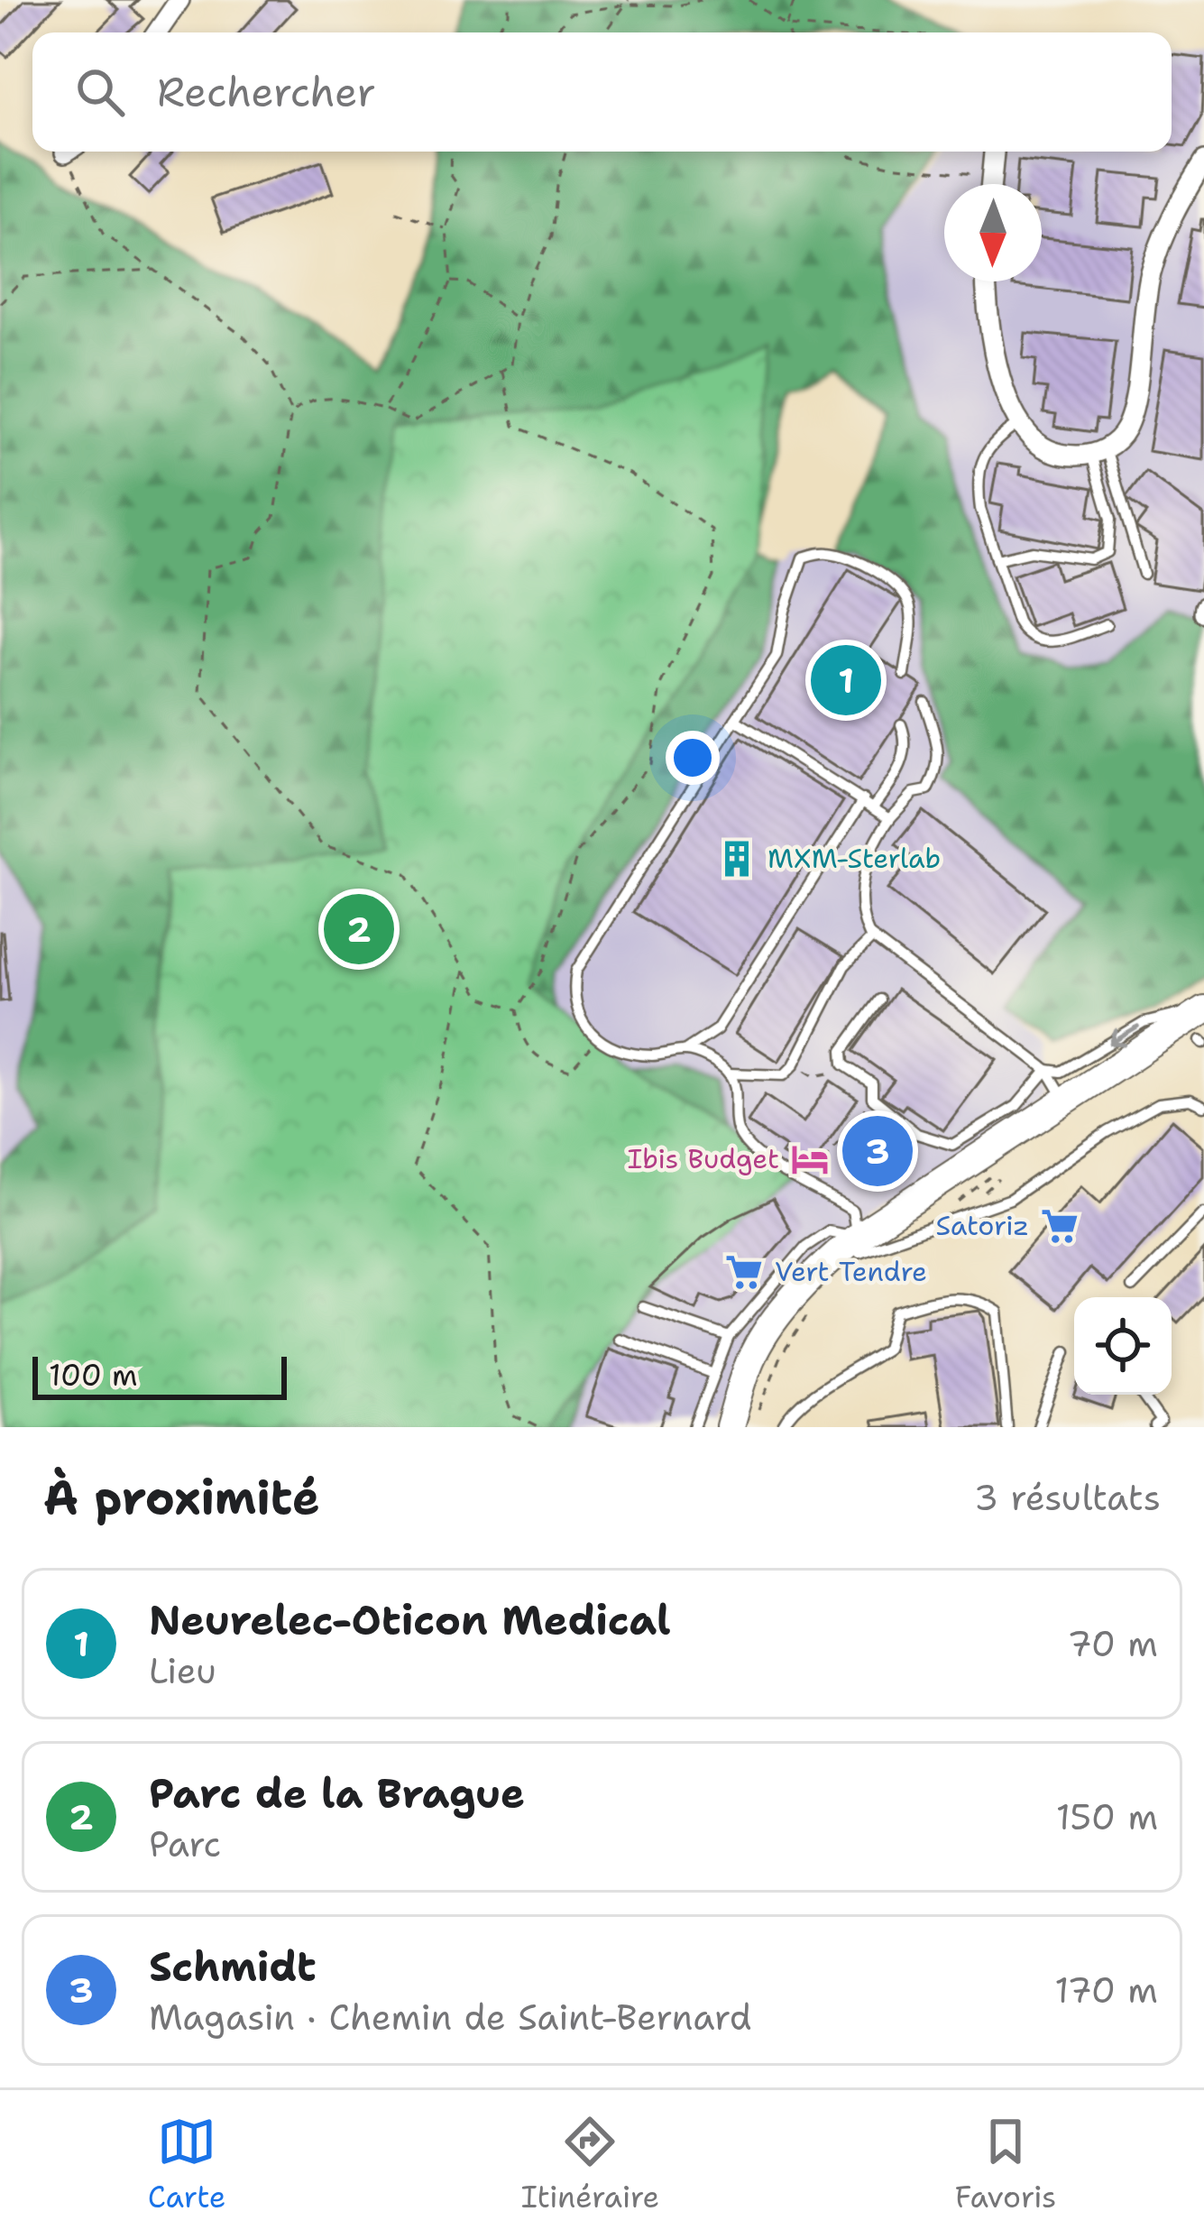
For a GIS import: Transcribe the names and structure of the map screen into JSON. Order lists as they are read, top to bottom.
{
  "places": {
    "building": ["MXM-Sterlab"],
    "hotel": ["Ibis Budget"],
    "supermarket": ["Satoriz", "Vert Tendre"]
  },
  "scale_bar": "100 m",
  "north": "bottom",
  "page": {
    "search": "Rechercher",
    "pins": ["1", "2", "3"],
    "scale": "100 m",
    "heading": ["À proximité", "3 résultats"],
    "list": [
      {
        "mark": "1",
        "name": "Neurelec-Oticon Medical",
        "note": "Lieu",
        "value": "70 m"
      },
      {
        "mark": "2",
        "name": "Parc de la Brague",
        "note": "Parc",
        "value": "150 m"
      },
      {
        "mark": "3",
        "name": "Schmidt",
        "note": "Magasin · Chemin de Saint-Bernard",
        "value": "170 m"
      }
    ],
    "nav": ["Carte", "Itinéraire", "Favoris"]
  }
}
